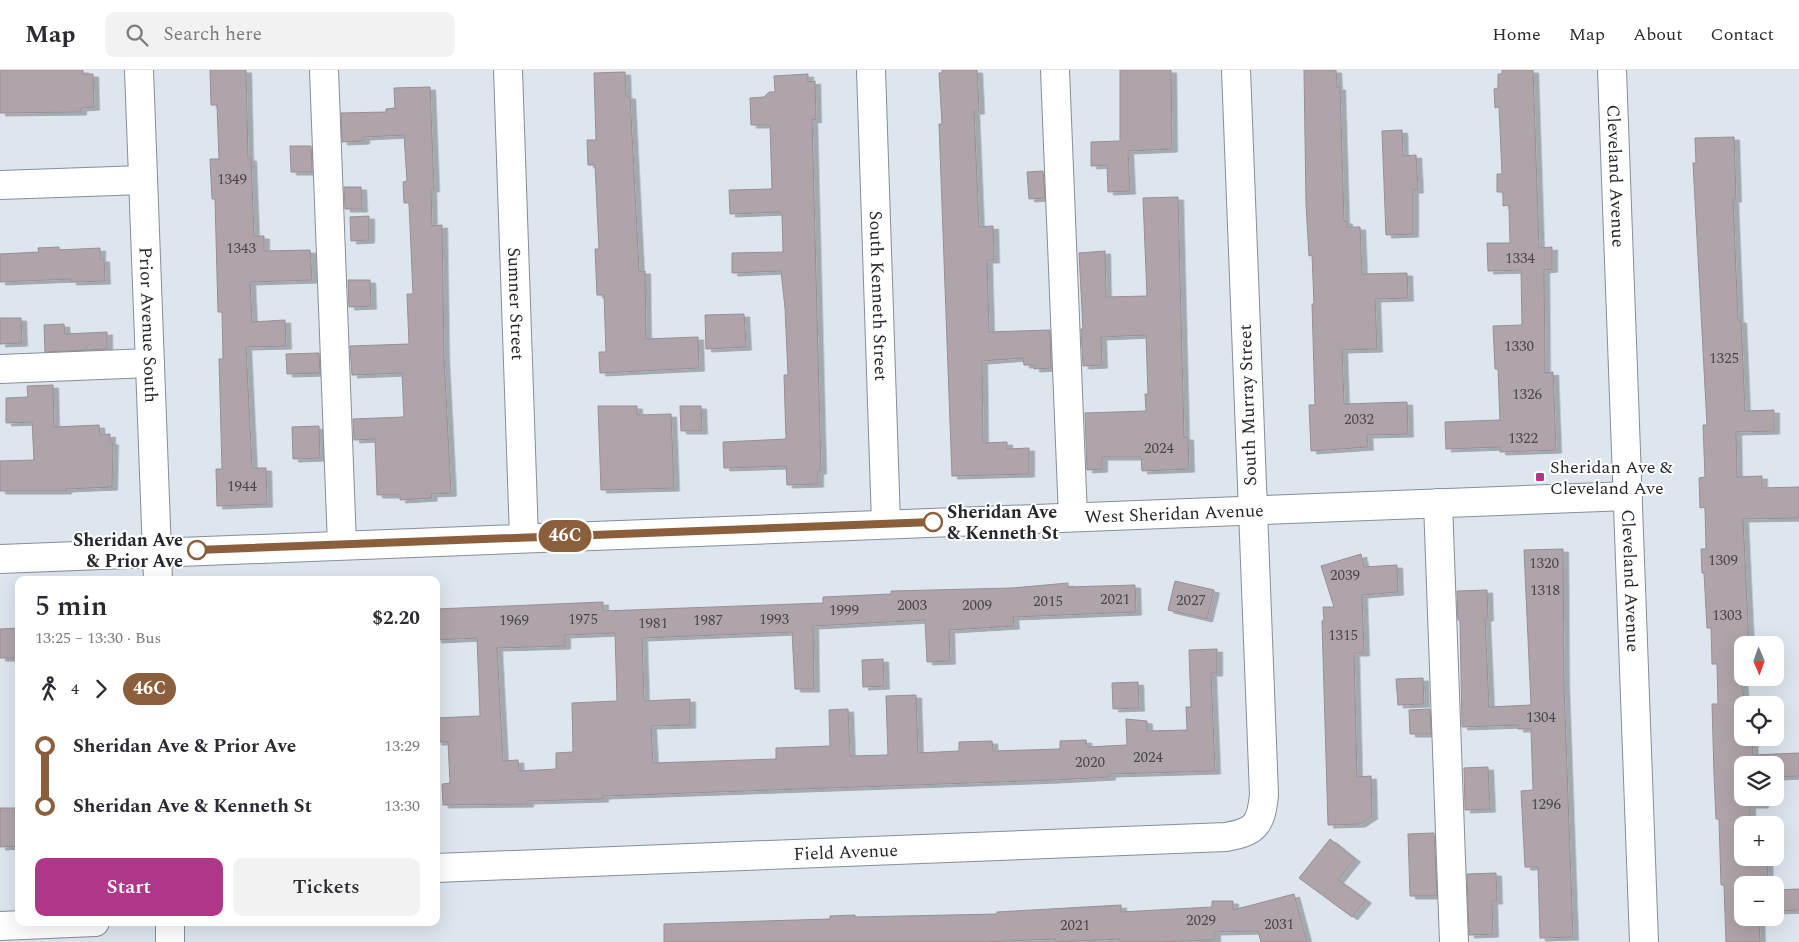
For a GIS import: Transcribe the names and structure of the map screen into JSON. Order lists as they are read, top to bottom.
{
  "streets": {
    "street": [
      "Cleveland Avenue",
      "South Kenneth Street",
      "Sumner Street",
      "Prior Avenue South",
      "South Murray Street",
      "West Sheridan Avenue",
      "Field Avenue"
    ]
  },
  "crossings": [
    ["Cleveland Avenue", "West Sheridan Avenue"],
    ["South Kenneth Street", "West Sheridan Avenue"],
    ["Sumner Street", "West Sheridan Avenue"],
    ["Prior Avenue South", "West Sheridan Avenue"],
    ["South Murray Street", "West Sheridan Avenue"],
    ["South Murray Street", "Field Avenue"]
  ],
  "places": {
    "transit": ["Sheridan Ave & Cleveland Ave"],
    "other": ["Sheridan Ave & Kenneth St", "Sheridan Ave & Prior Ave"]
  },
  "lines": ["bus line 46C"],
  "house_numbers": [
    "1349",
    "1343",
    "1334",
    "1330",
    "1325",
    "1326",
    "2032",
    "1322",
    "2024",
    "1944",
    "1309",
    "1320",
    "2039",
    "1318",
    "2021",
    "2027",
    "2015",
    "2003",
    "2009",
    "1999",
    "1303",
    "1975",
    "1993",
    "1969",
    "1987",
    "1981",
    "1315",
    "1304",
    "2024",
    "2020",
    "1296",
    "2029",
    "2031",
    "2021"
  ],
  "north": "bottom",
  "page": {
    "header": "Map",
    "search": "Search here",
    "nav": [
      "Home",
      "Map",
      "About",
      "Contact"
    ],
    "on_map": "46C",
    "heading": ["5 min", "13:25 – 13:30 · Bus", "$2.20"],
    "map_buttons": ["+", "−"],
    "legs": ["4", "46C"],
    "list": [
      {
        "name": "Sheridan Ave & Prior Ave",
        "value": "13:29"
      },
      {
        "name": "Sheridan Ave & Kenneth St",
        "value": "13:30"
      }
    ],
    "buttons": ["Start", "Tickets"]
  }
}
